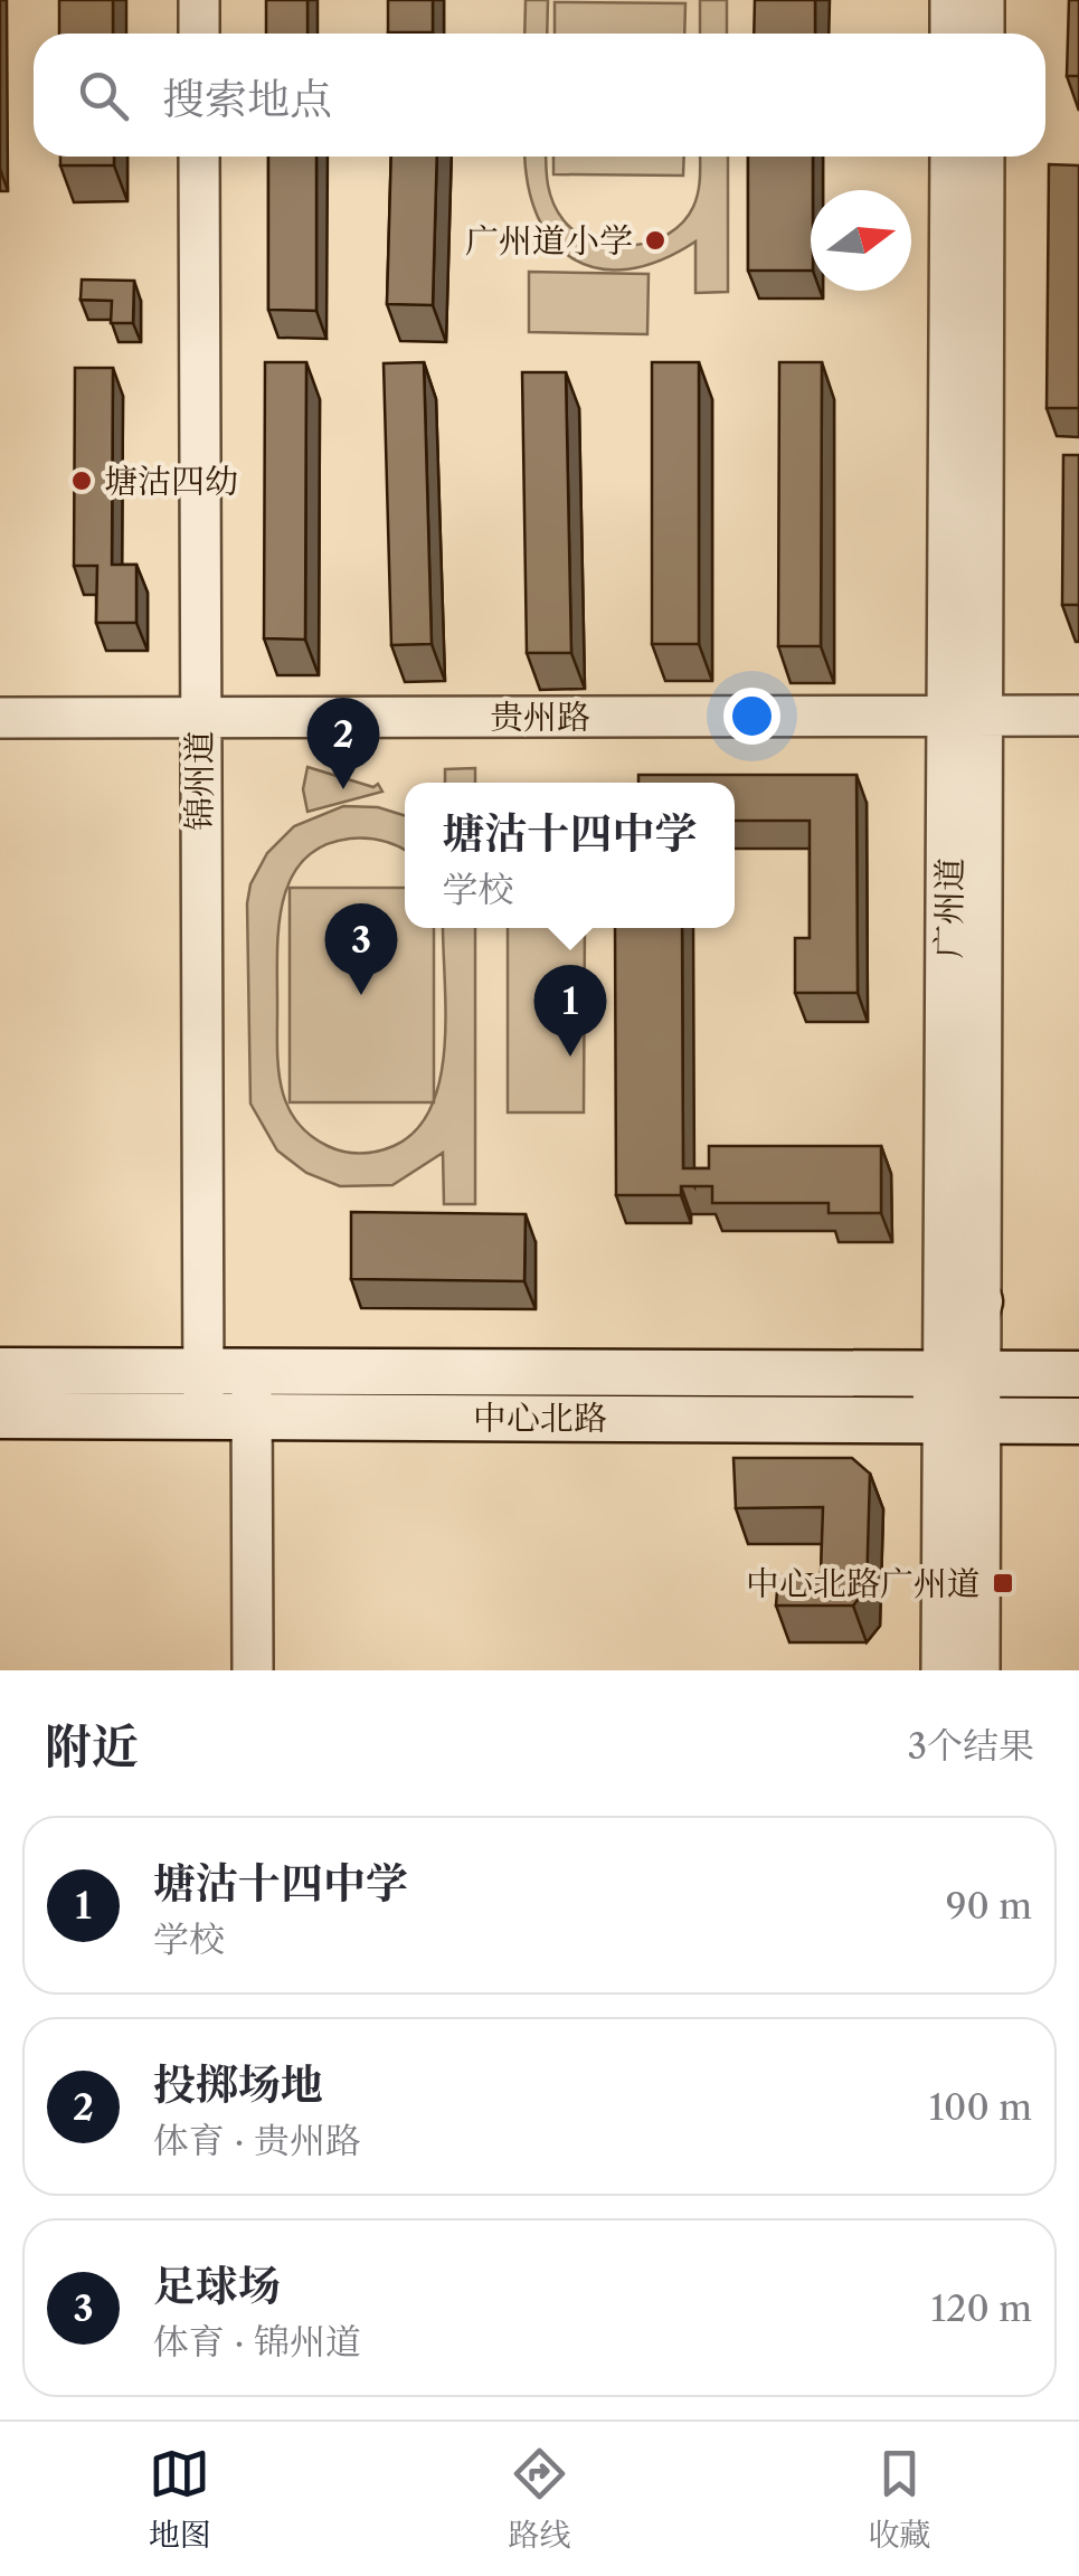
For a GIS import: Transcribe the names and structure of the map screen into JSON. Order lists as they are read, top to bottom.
{
  "streets": {
    "main road": ["中心北路"],
    "street": ["贵州路", "锦州道", "广州道"]
  },
  "crossings": [
    ["贵州路", "锦州道"],
    ["贵州路", "广州道"],
    ["锦州道", "中心北路"]
  ],
  "places": {
    "other": ["广州道小学", "塘沽四幼"],
    "transit": ["中心北路广州道"]
  },
  "north": "right",
  "page": {
    "search": "搜索地点",
    "pins": ["2", "3", "1"],
    "popup": ["塘沽十四中学", "学校"],
    "heading": ["附近", "3个结果"],
    "list": [
      {
        "mark": "1",
        "name": "塘沽十四中学",
        "note": "学校",
        "value": "90 m"
      },
      {
        "mark": "2",
        "name": "投掷场地",
        "note": "体育 · 贵州路",
        "value": "100 m"
      },
      {
        "mark": "3",
        "name": "足球场",
        "note": "体育 · 锦州道",
        "value": "120 m"
      }
    ],
    "nav": ["地图", "路线", "收藏"]
  }
}
